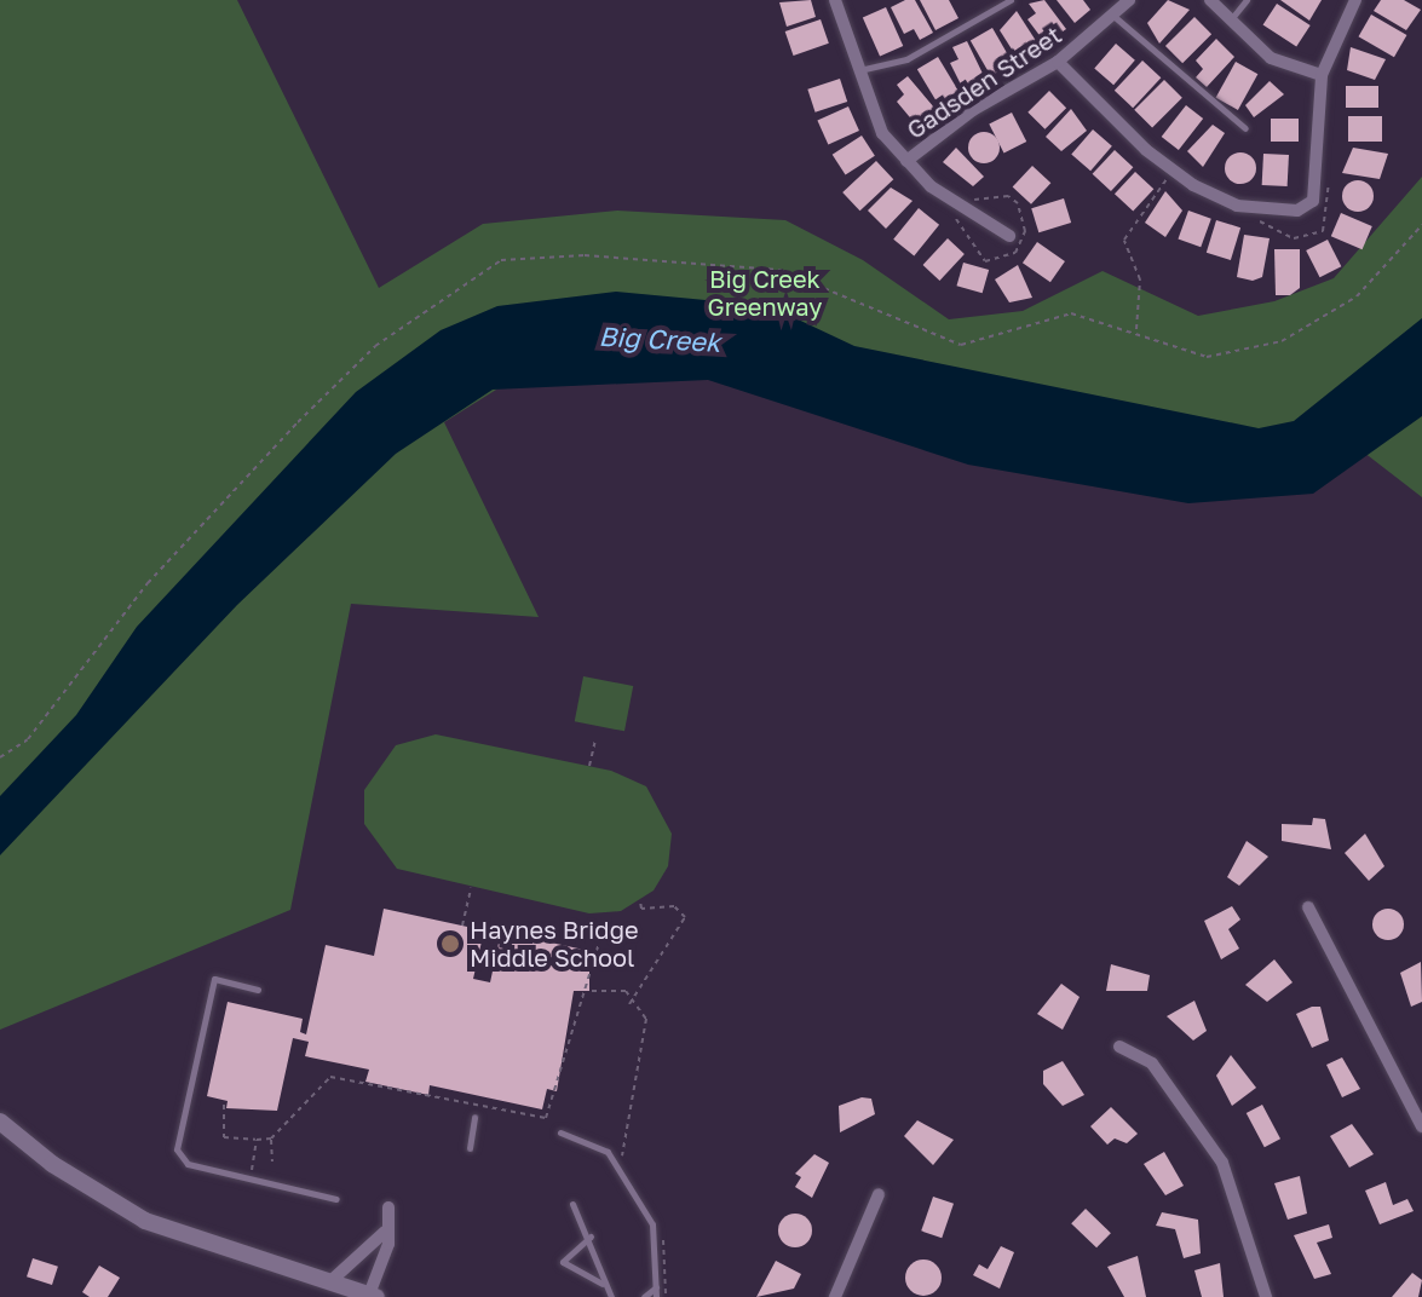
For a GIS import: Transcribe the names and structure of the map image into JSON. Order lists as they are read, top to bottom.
{
  "streets": {
    "street": ["Gadsden Street"]
  },
  "water": ["Big Creek"],
  "parks": ["Big Creek Greenway"],
  "places": ["Haynes Bridge Middle School"]
}
